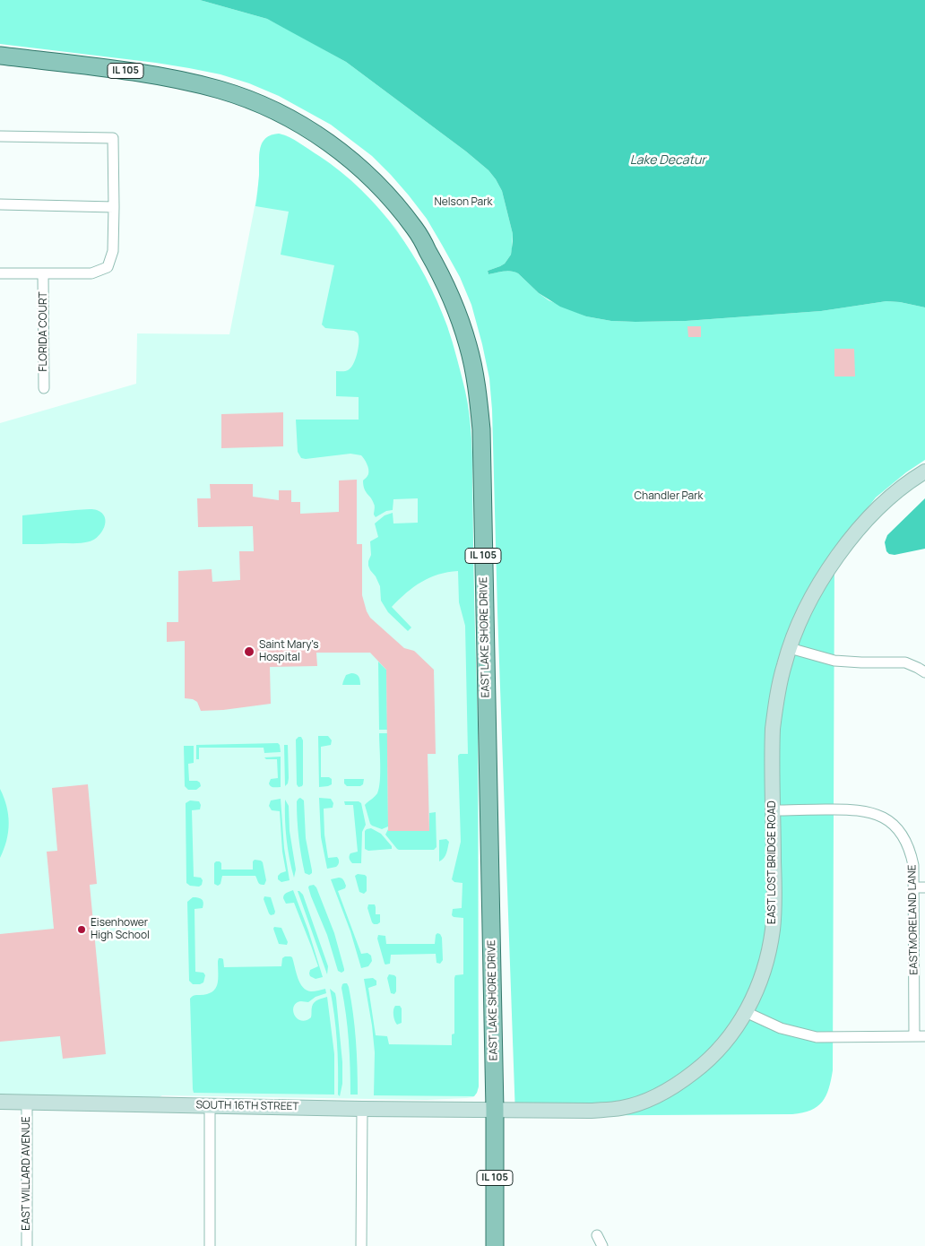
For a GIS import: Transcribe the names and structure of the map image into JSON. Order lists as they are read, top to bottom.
{
  "streets": {
    "main road": ["IL 105", "EAST LAKE SHORE DRIVE"],
    "street": [
      "FLORIDA COURT",
      "EAST LOST BRIDGE ROAD",
      "EASTMORELAND LANE",
      "SOUTH 16TH STREET",
      "EAST WILLARD AVENUE"
    ]
  },
  "crossings": [
    ["EAST LAKE SHORE DRIVE", "EAST LOST BRIDGE ROAD"],
    ["EAST LAKE SHORE DRIVE", "SOUTH 16TH STREET"],
    ["EAST LOST BRIDGE ROAD", "EASTMORELAND LANE"],
    ["EAST LOST BRIDGE ROAD", "SOUTH 16TH STREET"],
    ["SOUTH 16TH STREET", "EAST WILLARD AVENUE"]
  ],
  "water": ["Lake Decatur"],
  "parks": ["Nelson Park", "Chandler Park"],
  "places": ["Saint Mary's Hospital", "Eisenhower High School"]
}
